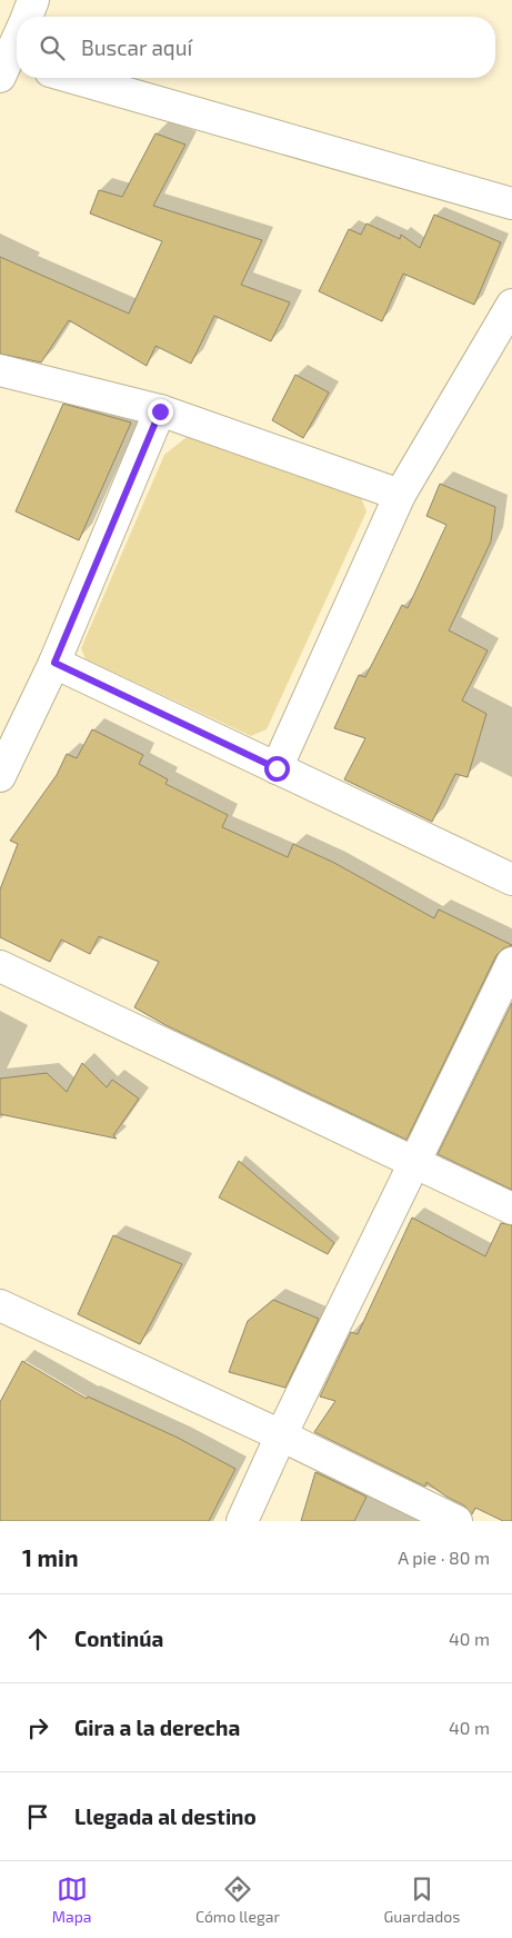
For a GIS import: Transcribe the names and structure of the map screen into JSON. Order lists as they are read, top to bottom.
{
  "page": {
    "search": "Buscar aquí",
    "heading": ["1 min", "A pie · 80 m"],
    "list": [
      ["Continúa", "40 m"],
      ["Gira a la derecha", "40 m"],
      "Llegada al destino"
    ],
    "nav": ["Mapa", "Cómo llegar", "Guardados"]
  }
}
